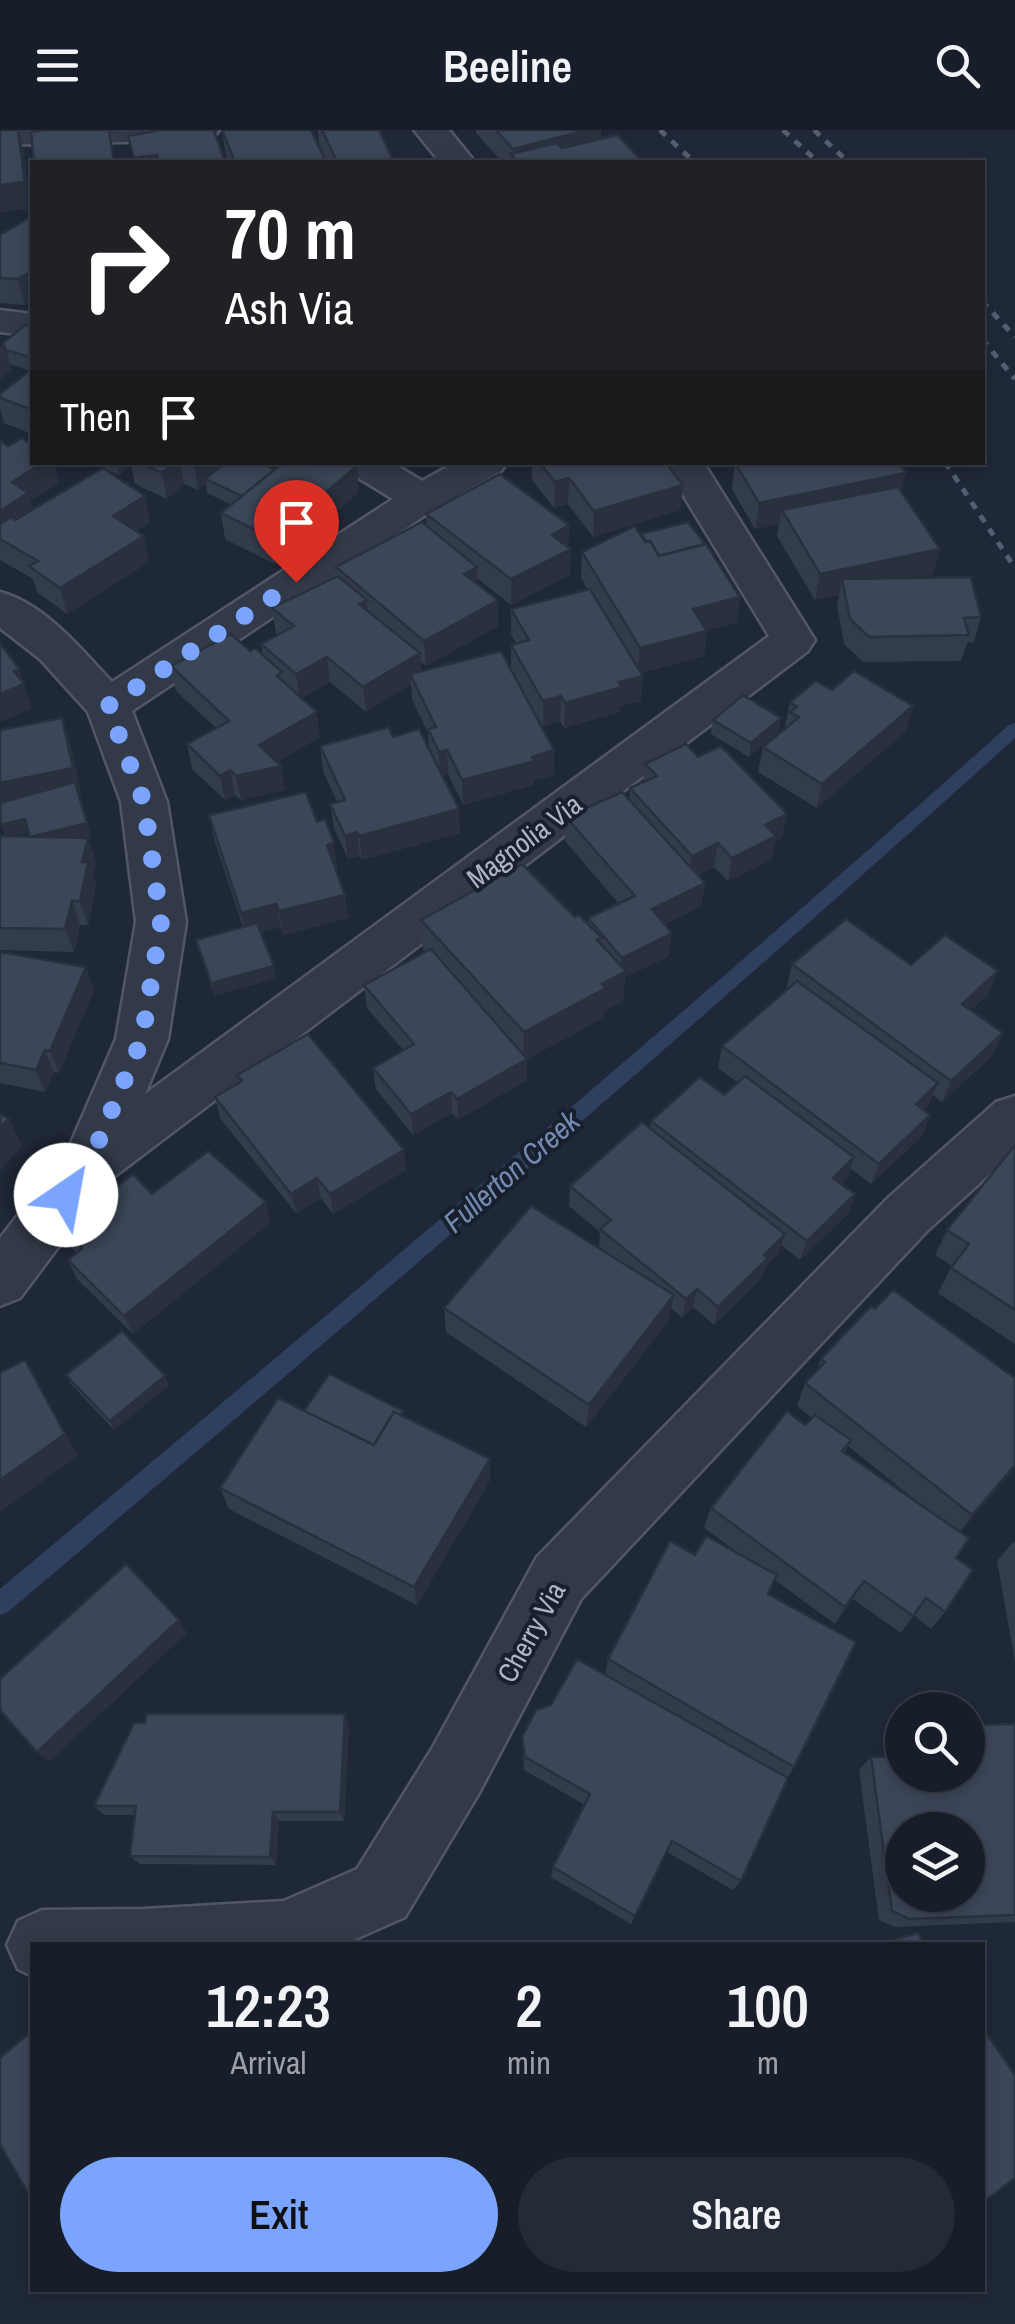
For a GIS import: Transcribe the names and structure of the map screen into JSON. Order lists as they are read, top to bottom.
{
  "streets": {
    "lane": ["Magnolia Via", "Cherry Via"]
  },
  "water": ["Fullerton Creek"],
  "page": {
    "header": "Beeline",
    "turn": ["70 m", "Ash Via"],
    "then": "Then",
    "eta": [
      "12:23",
      "Arrival",
      "2",
      "min",
      "100",
      "m"
    ],
    "buttons": ["Exit", "Share"]
  }
}
